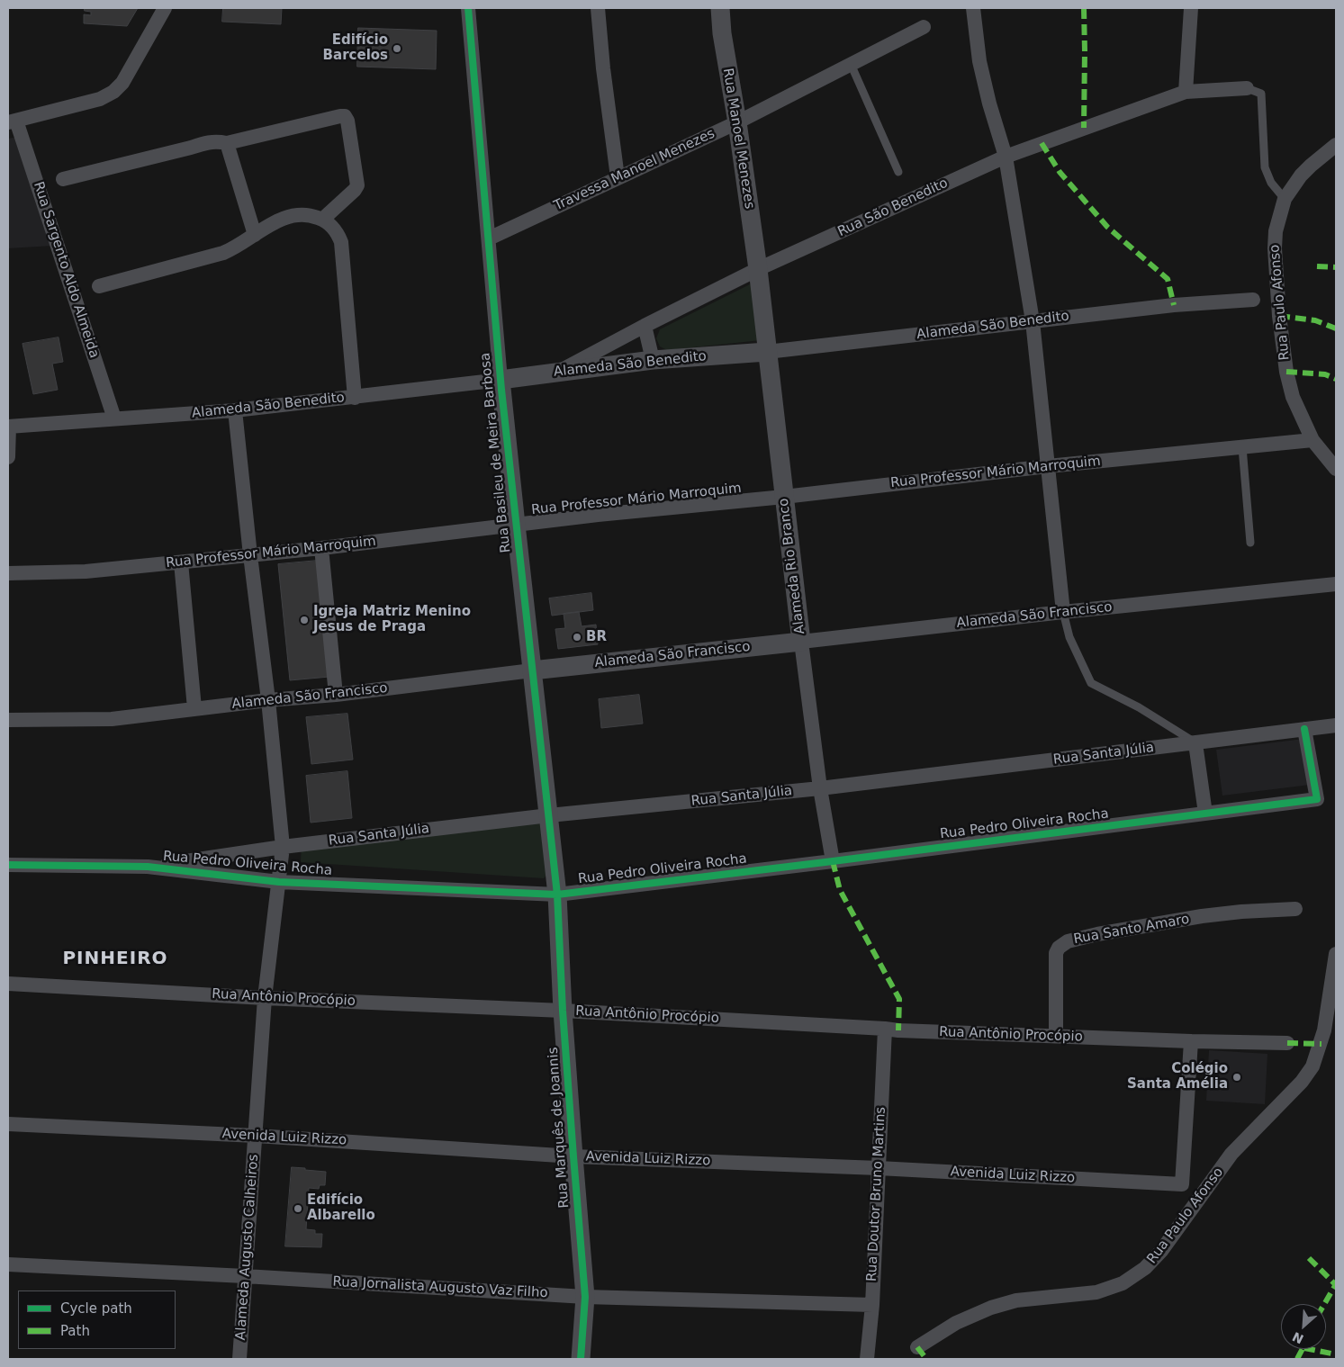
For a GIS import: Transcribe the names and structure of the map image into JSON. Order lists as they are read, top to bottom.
{
  "streets": {
    "street": [
      "Rua Manoel Menezes",
      "Travessa Manoel Menezes",
      "Rua São Benedito",
      "Rua Sargento Aldo Almeida",
      "Rua Paulo Afonso",
      "Alameda São Benedito",
      "Rua Basileu de Meira Barbosa",
      "Rua Professor Mário Marroquim",
      "Alameda Rio Branco",
      "Alameda São Francisco",
      "Rua Santa Júlia",
      "Rua Pedro Oliveira Rocha",
      "Rua Santo Amaro",
      "Rua Antônio Procópio",
      "Rua Marquês de Joannis",
      "Avenida Luiz Rizzo",
      "Rua Doutor Bruno Martins",
      "Alameda Augusto Calheiros",
      "Rua Jornalista Augusto Vaz Filho"
    ]
  },
  "crossings": [
    ["Rua Manoel Menezes", "Travessa Manoel Menezes"],
    ["Rua Manoel Menezes", "Rua São Benedito"],
    ["Rua Manoel Menezes", "Alameda Rio Branco"],
    ["Travessa Manoel Menezes", "Rua Basileu de Meira Barbosa"],
    ["Rua São Benedito", "Alameda São Benedito"],
    ["Rua São Benedito", "Alameda Rio Branco"],
    ["Rua Sargento Aldo Almeida", "Alameda São Benedito"],
    ["Rua Paulo Afonso", "Rua Professor Mário Marroquim"],
    ["Alameda São Benedito", "Rua Basileu de Meira Barbosa"],
    ["Alameda São Benedito", "Alameda Rio Branco"],
    ["Alameda São Benedito", "Alameda Augusto Calheiros"],
    ["Rua Basileu de Meira Barbosa", "Rua Professor Mário Marroquim"],
    ["Rua Basileu de Meira Barbosa", "Alameda São Francisco"],
    ["Rua Basileu de Meira Barbosa", "Rua Santa Júlia"],
    ["Rua Basileu de Meira Barbosa", "Rua Pedro Oliveira Rocha"],
    ["Rua Basileu de Meira Barbosa", "Rua Marquês de Joannis"],
    ["Rua Professor Mário Marroquim", "Alameda Rio Branco"],
    ["Rua Professor Mário Marroquim", "Alameda Augusto Calheiros"],
    ["Alameda Rio Branco", "Alameda São Francisco"],
    ["Alameda Rio Branco", "Rua Santa Júlia"],
    ["Alameda Rio Branco", "Rua Pedro Oliveira Rocha"],
    ["Alameda São Francisco", "Alameda Augusto Calheiros"],
    ["Rua Santa Júlia", "Rua Pedro Oliveira Rocha"],
    ["Rua Santa Júlia", "Alameda Augusto Calheiros"],
    ["Rua Pedro Oliveira Rocha", "Rua Marquês de Joannis"],
    ["Rua Pedro Oliveira Rocha", "Alameda Augusto Calheiros"],
    ["Rua Santo Amaro", "Rua Antônio Procópio"],
    ["Rua Antônio Procópio", "Rua Marquês de Joannis"],
    ["Rua Antônio Procópio", "Avenida Luiz Rizzo"],
    ["Rua Antônio Procópio", "Rua Doutor Bruno Martins"],
    ["Rua Antônio Procópio", "Alameda Augusto Calheiros"],
    ["Rua Marquês de Joannis", "Avenida Luiz Rizzo"],
    ["Rua Marquês de Joannis", "Rua Jornalista Augusto Vaz Filho"],
    ["Avenida Luiz Rizzo", "Rua Doutor Bruno Martins"],
    ["Avenida Luiz Rizzo", "Alameda Augusto Calheiros"],
    ["Rua Doutor Bruno Martins", "Rua Jornalista Augusto Vaz Filho"],
    ["Alameda Augusto Calheiros", "Rua Jornalista Augusto Vaz Filho"]
  ],
  "districts": ["PINHEIRO"],
  "places": [
    "Edifício Barcelos",
    "Igreja Matriz Menino Jesus de Praga",
    "BR",
    "Colégio Santa Amélia",
    "Edifício Albarello"
  ],
  "legend": ["Cycle path", "Path"],
  "north": "bottom left"
}
